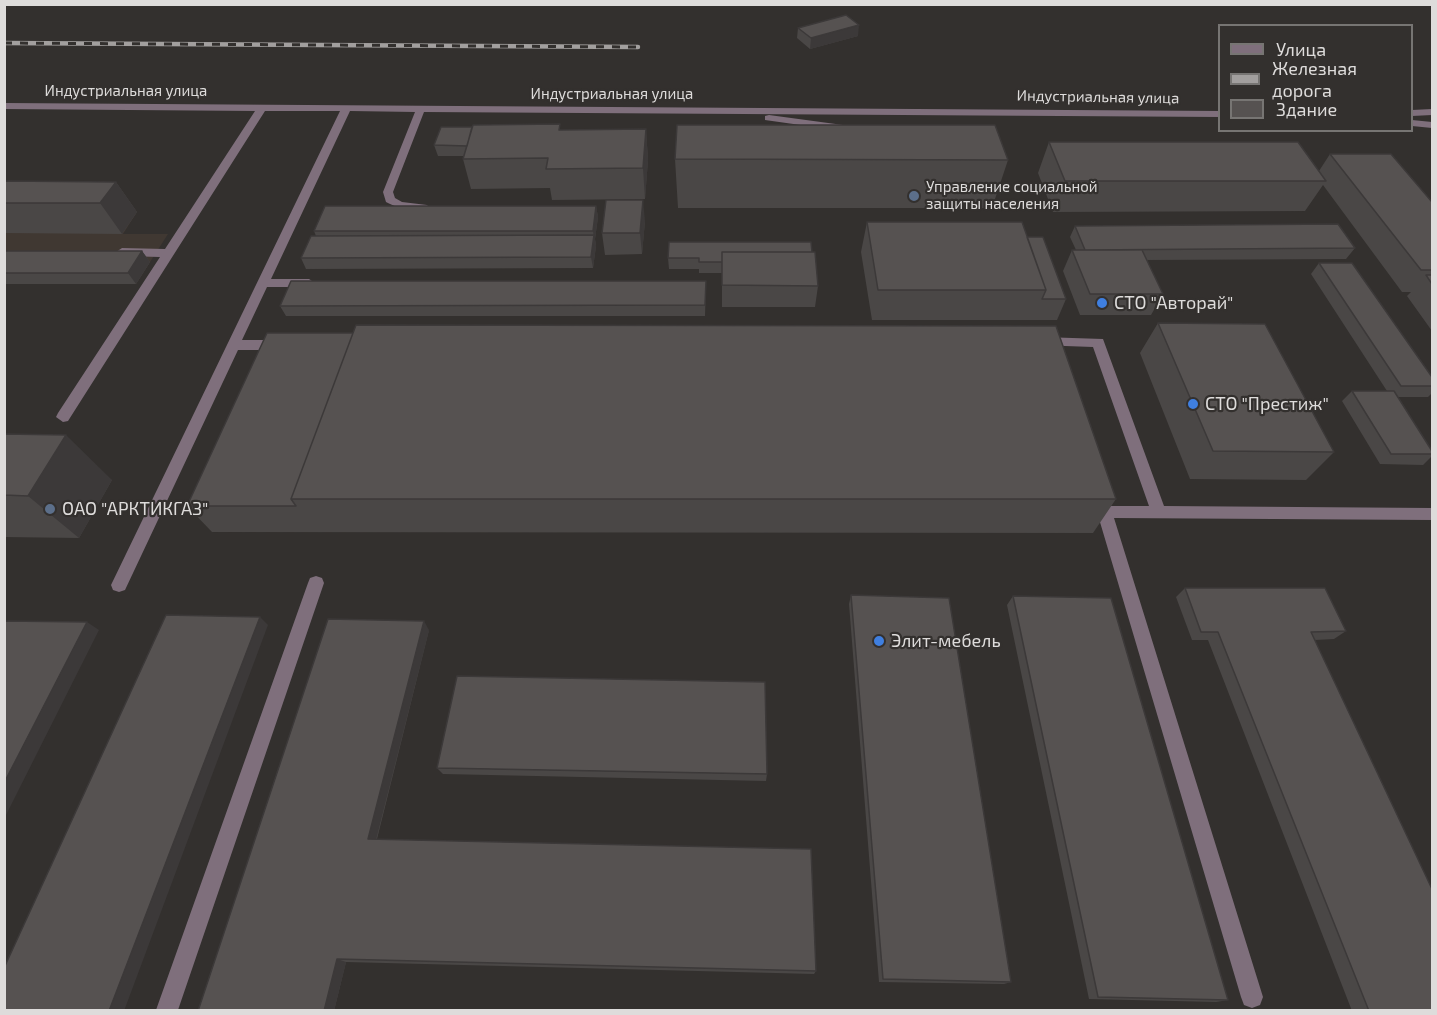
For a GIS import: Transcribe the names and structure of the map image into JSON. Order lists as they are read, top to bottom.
{
  "streets": {
    "street": ["Индустриальная улица"]
  },
  "places": [
    "Управление социальной защиты населения",
    "СТО \"Авторай\"",
    "СТО \"Престиж\"",
    "ОАО \"АРКТИКГАЗ\"",
    "Элит-мебель"
  ],
  "legend": ["Улица", "Железная дорога", "Здание"]
}
